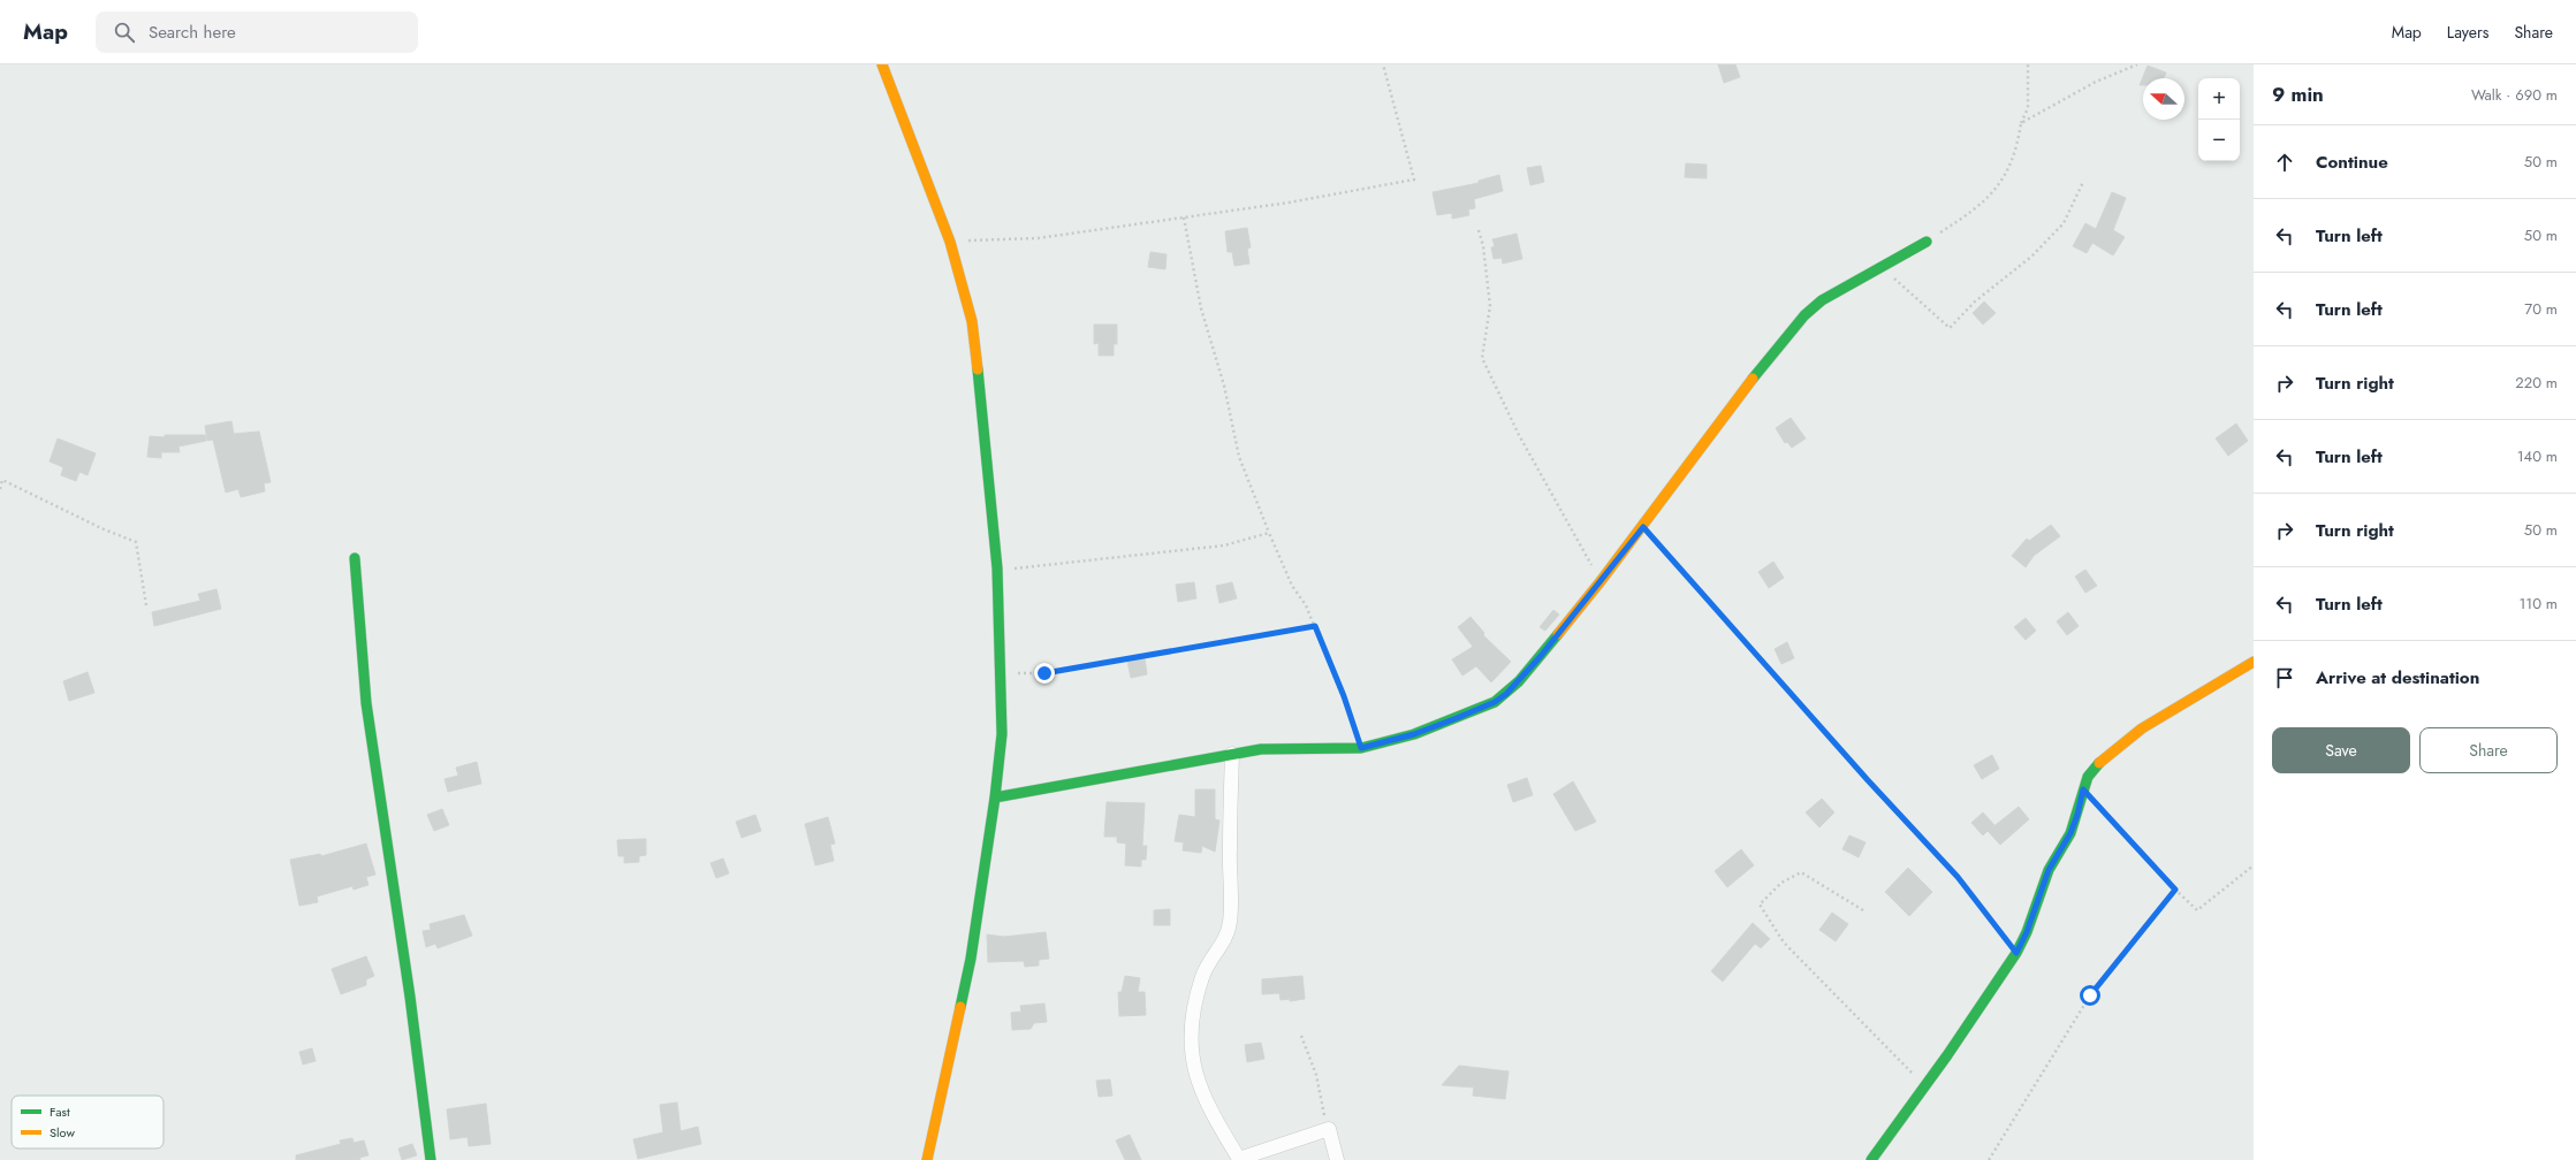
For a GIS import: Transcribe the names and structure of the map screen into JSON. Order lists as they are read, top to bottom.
{
  "legend": ["Fast", "Slow"],
  "north": "left",
  "page": {
    "header": "Map",
    "search": "Search here",
    "nav": ["Map", "Layers", "Share"],
    "heading": ["9 min", "Walk · 690 m"],
    "map_buttons": ["+", "−"],
    "list": [
      ["Continue", "50 m"],
      ["Turn left", "50 m"],
      ["Turn left", "70 m"],
      ["Turn right", "220 m"],
      ["Turn left", "140 m"],
      ["Turn right", "50 m"],
      ["Turn left", "110 m"],
      "Arrive at destination"
    ],
    "buttons": ["Save", "Share"]
  }
}
